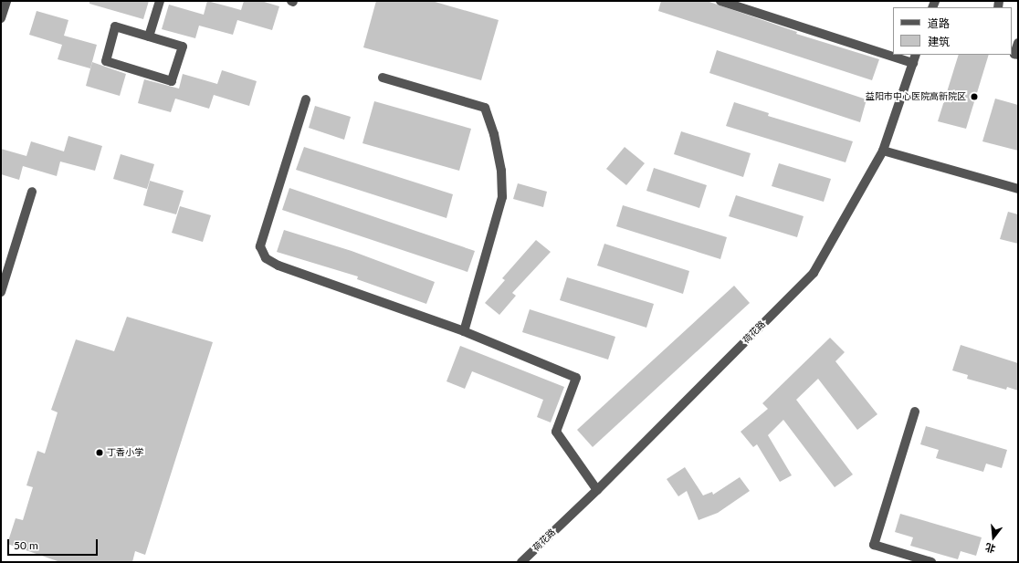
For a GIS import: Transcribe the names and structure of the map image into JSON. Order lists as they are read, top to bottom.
{
  "streets": {
    "street": ["荷花路"]
  },
  "places": ["益阳市中心医院高新院区", "丁香小学"],
  "legend": ["道路", "建筑"],
  "scale_bar": "50 m",
  "north": "bottom"
}
